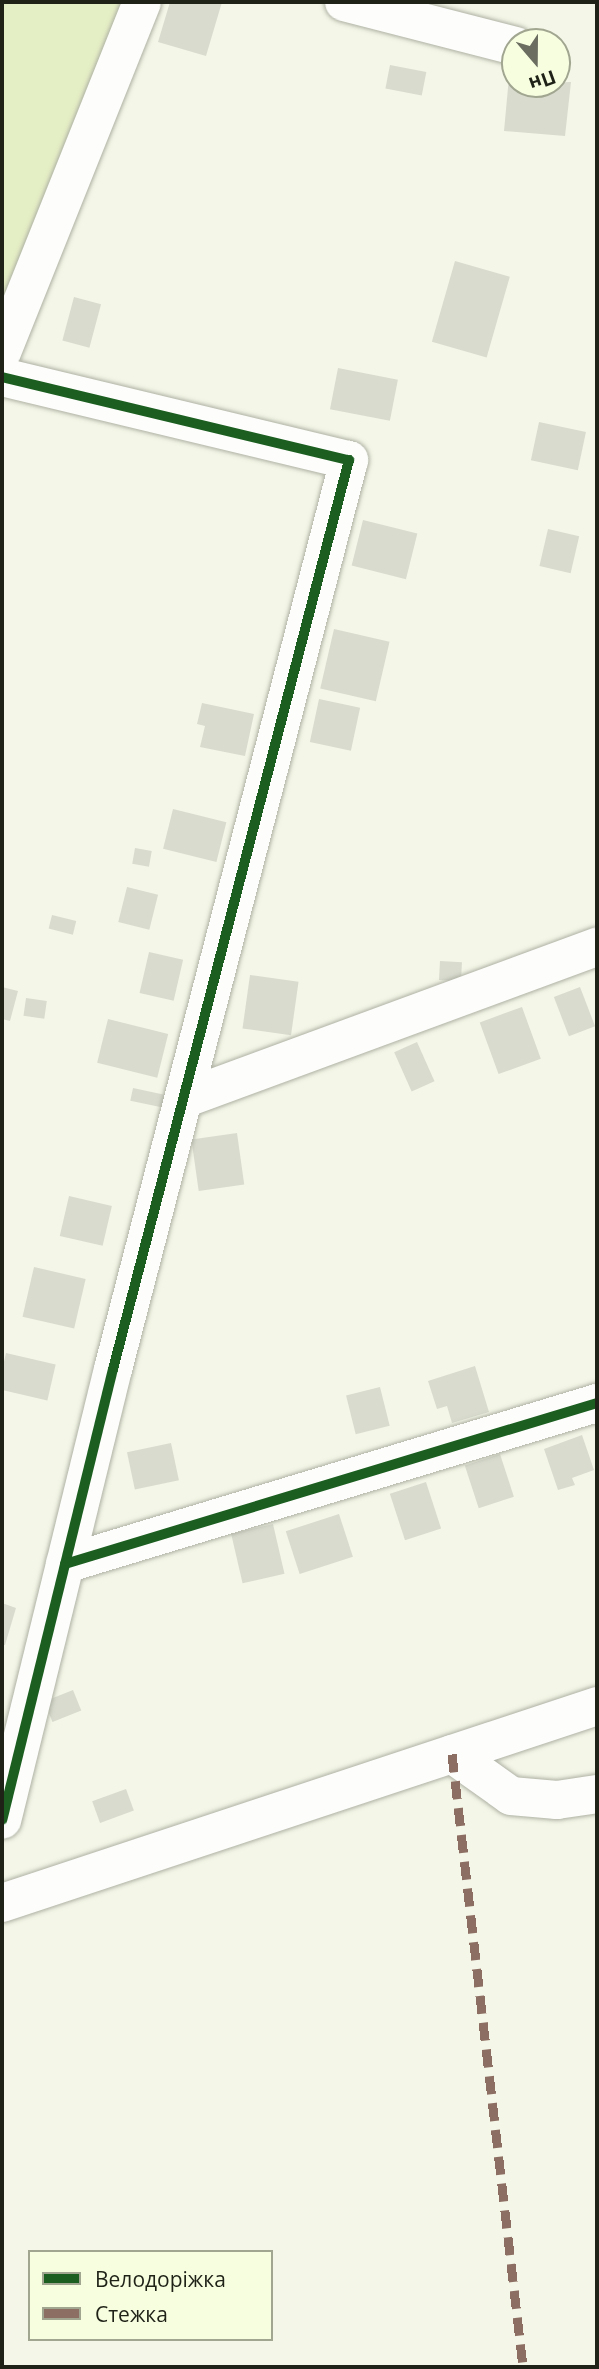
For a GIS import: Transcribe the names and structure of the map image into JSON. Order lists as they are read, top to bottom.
{
  "legend": ["Велодоріжка", "Стежка"],
  "north": "bottom"
}
